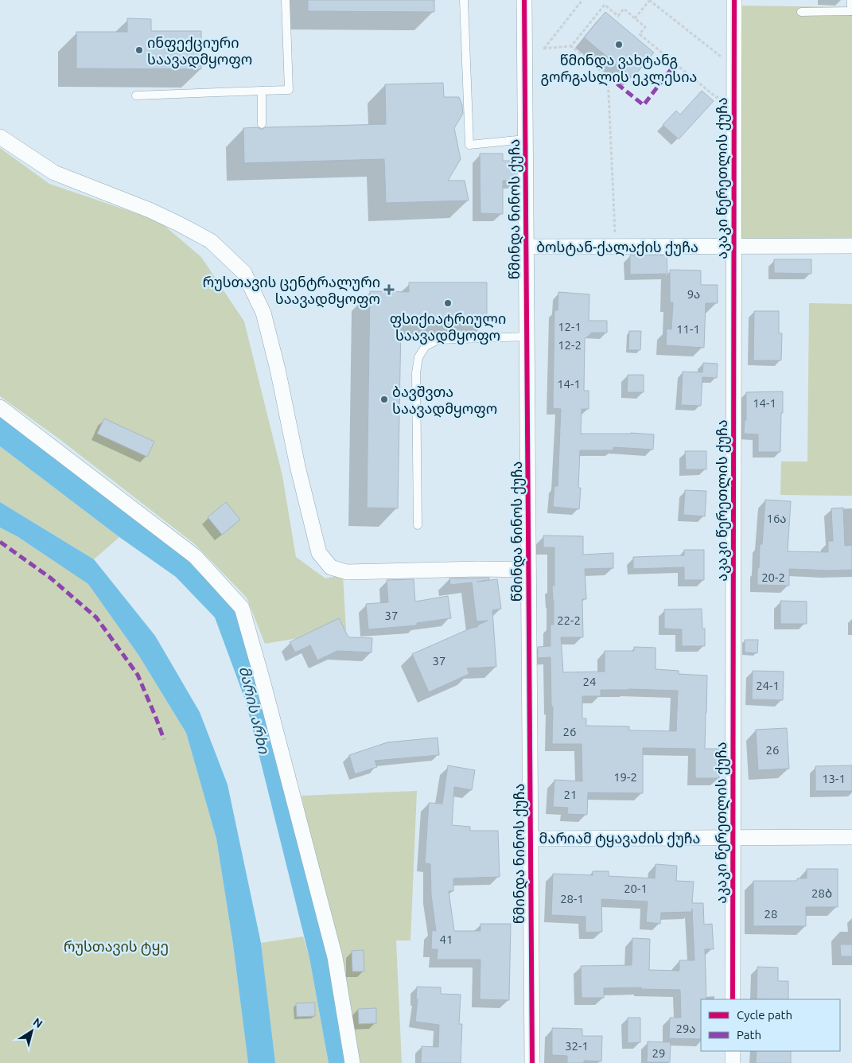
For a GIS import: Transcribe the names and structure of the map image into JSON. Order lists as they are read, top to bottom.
{
  "streets": {
    "street": [
      "აკაკი წერეთლის ქუჩა",
      "წმინდა ნინოს ქუჩა",
      "ბოსტან-ქალაქის ქუჩა",
      "მარიამ ტყავაძის ქუჩა"
    ]
  },
  "crossings": [
    ["აკაკი წერეთლის ქუჩა", "ბოსტან-ქალაქის ქუჩა"],
    ["აკაკი წერეთლის ქუჩა", "მარიამ ტყავაძის ქუჩა"],
    ["წმინდა ნინოს ქუჩა", "ბოსტან-ქალაქის ქუჩა"],
    ["წმინდა ნინოს ქუჩა", "მარიამ ტყავაძის ქუჩა"]
  ],
  "water": ["მარის არხი"],
  "parks": ["რუსთავის ტყე"],
  "places": {
    "other": [
      "წმინდა ვახტანგ გორგასლის ეკლესია",
      "ინფექციური საავადმყოფო",
      "ფსიქიატრიული საავადმყოფო",
      "ბავშვთა საავადმყოფო"
    ],
    "health": ["რუსთავის ცენტრალური საავადმყოფო"]
  },
  "house_numbers": [
    "9ა",
    "12-1",
    "11-1",
    "12-2",
    "14-1",
    "14-1",
    "16ა",
    "20-2",
    "37",
    "22-2",
    "37",
    "24",
    "24-1",
    "26",
    "26",
    "19-2",
    "13-1",
    "21",
    "20-1",
    "28ბ",
    "28-1",
    "28",
    "41",
    "29ა",
    "32-1",
    "29"
  ],
  "legend": ["Cycle path", "Path"],
  "north": "top right"
}
